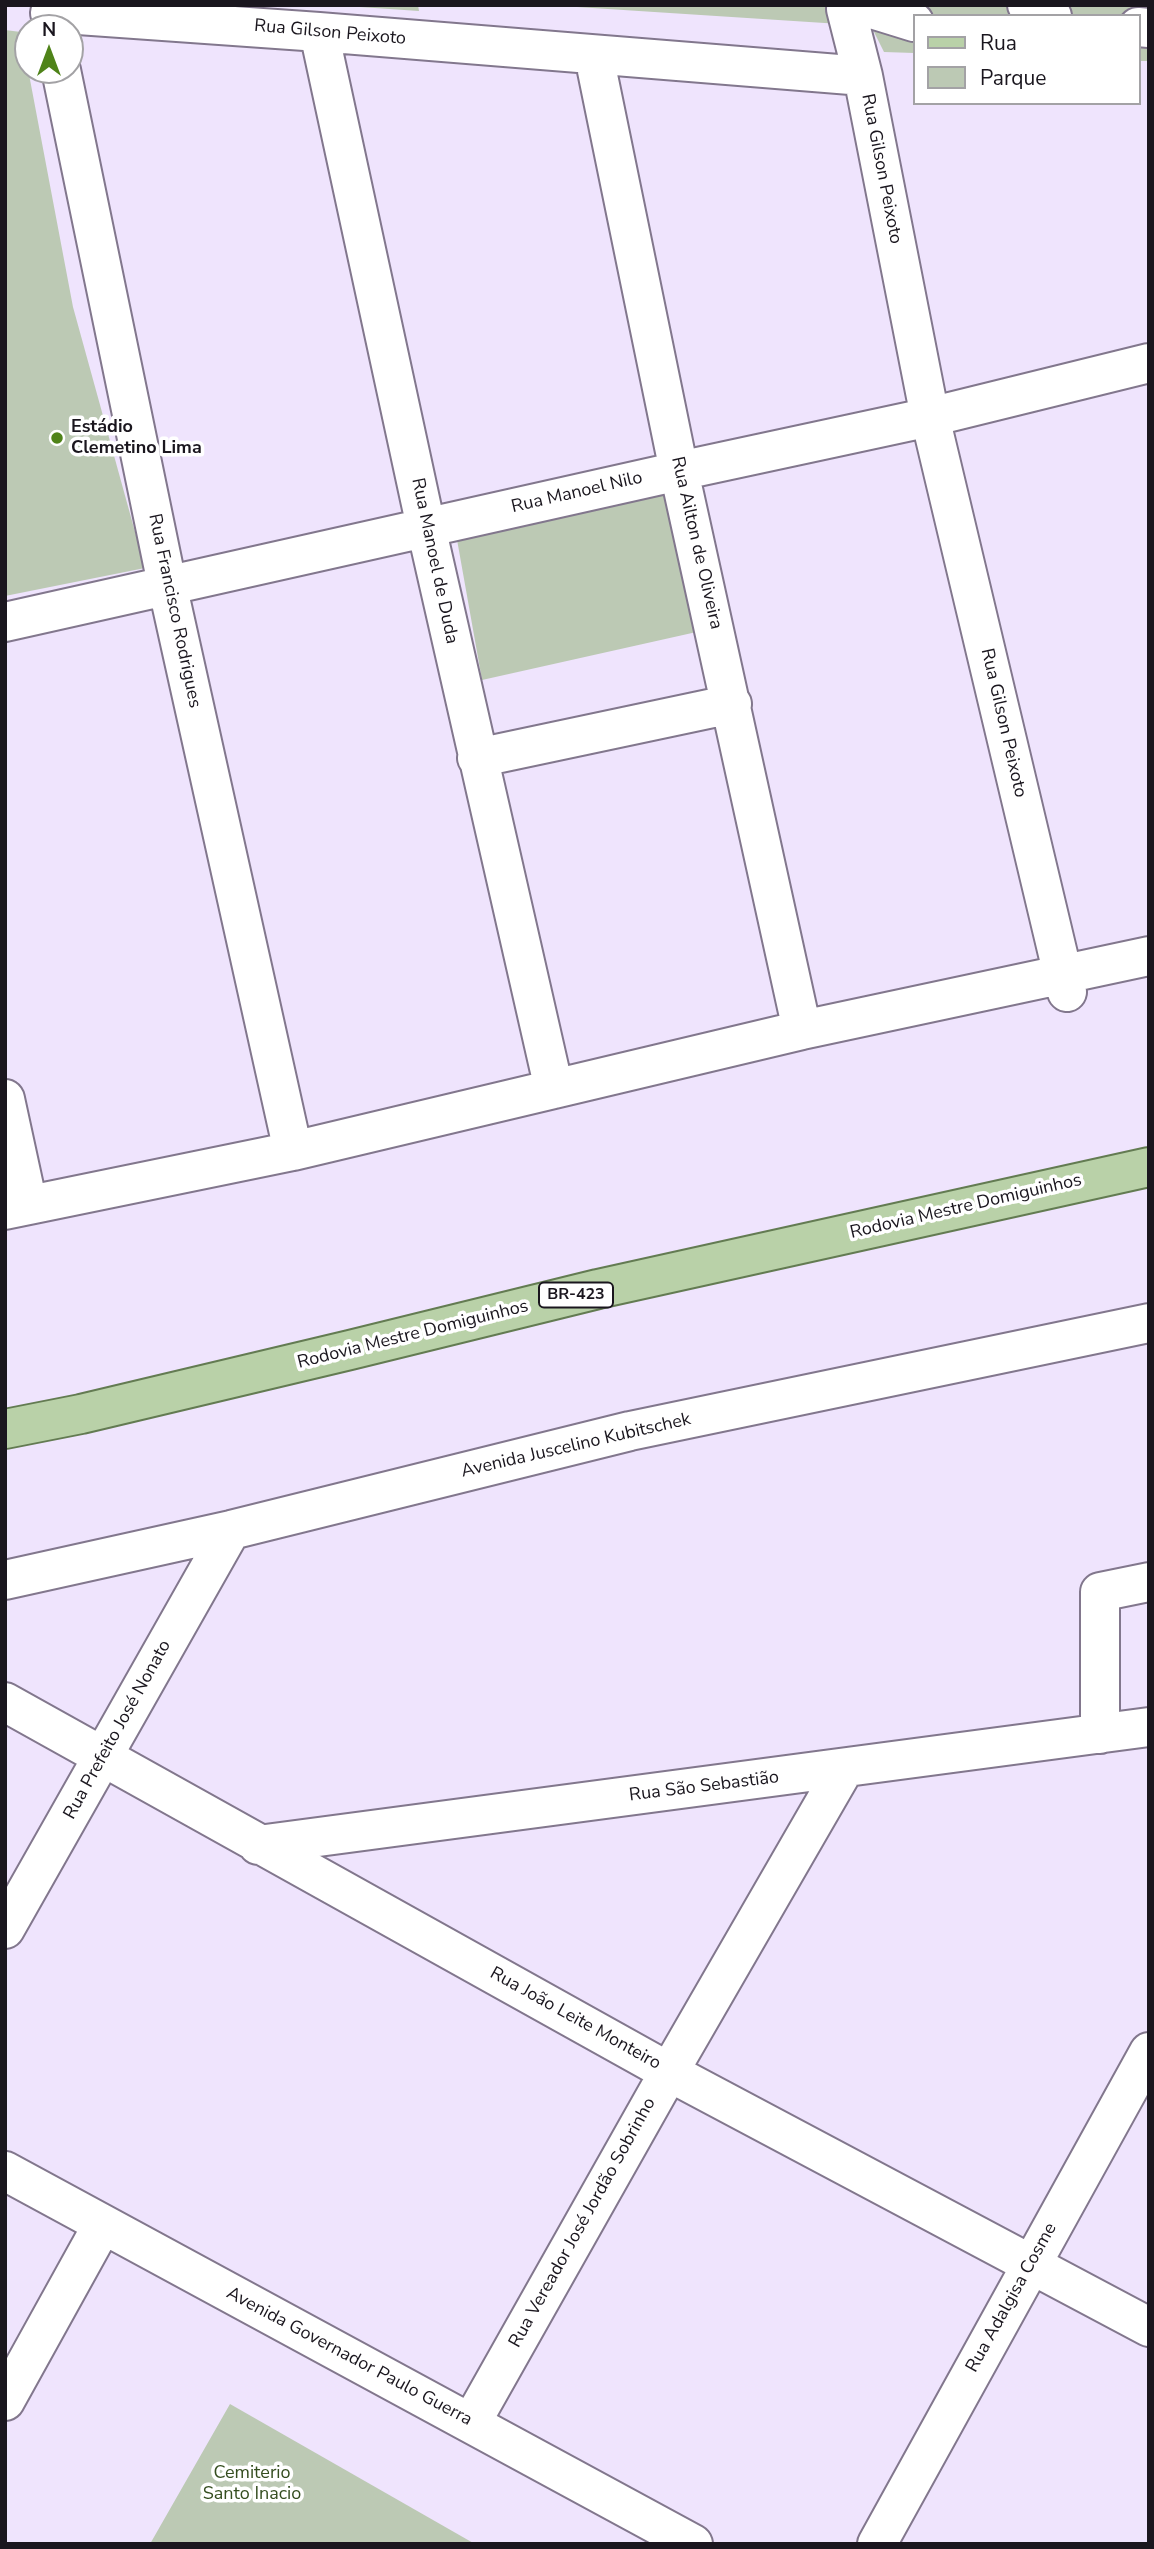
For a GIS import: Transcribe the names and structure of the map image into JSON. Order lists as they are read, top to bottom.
{
  "streets": {
    "main road": ["Rodovia Mestre Domiguinhos", "BR-423"],
    "street": [
      "Rua Gilson Peixoto",
      "Rua Manoel Nilo",
      "Rua Ailton de Oliveira",
      "Rua Manoel de Duda",
      "Rua Francisco Rodrigues",
      "Avenida Juscelino Kubitschek",
      "Rua Prefeito José Nonato",
      "Rua São Sebastião",
      "Rua João Leite Monteiro",
      "Rua Vereador José Jordão Sobrinho",
      "Rua Adalgisa Cosme",
      "Avenida Governador Paulo Guerra"
    ]
  },
  "crossings": [
    ["Rua Gilson Peixoto", "Rua Manoel Nilo"],
    ["Rua Gilson Peixoto", "Rua Ailton de Oliveira"],
    ["Rua Gilson Peixoto", "Rua Manoel de Duda"],
    ["Rua Manoel Nilo", "Rua Ailton de Oliveira"],
    ["Rua Manoel Nilo", "Rua Manoel de Duda"],
    ["Rua Manoel Nilo", "Rua Francisco Rodrigues"],
    ["Avenida Juscelino Kubitschek", "Rua Prefeito José Nonato"],
    ["Rua Prefeito José Nonato", "Rua João Leite Monteiro"],
    ["Rua São Sebastião", "Rua João Leite Monteiro"],
    ["Rua São Sebastião", "Rua Vereador José Jordão Sobrinho"],
    ["Rua João Leite Monteiro", "Rua Vereador José Jordão Sobrinho"],
    ["Rua João Leite Monteiro", "Rua Adalgisa Cosme"],
    ["Rua Vereador José Jordão Sobrinho", "Avenida Governador Paulo Guerra"]
  ],
  "parks": ["Cemiterio Santo Inacio"],
  "places": ["Estádio Clemetino Lima"],
  "legend": ["Rua", "Parque"],
  "north": "top"
}
